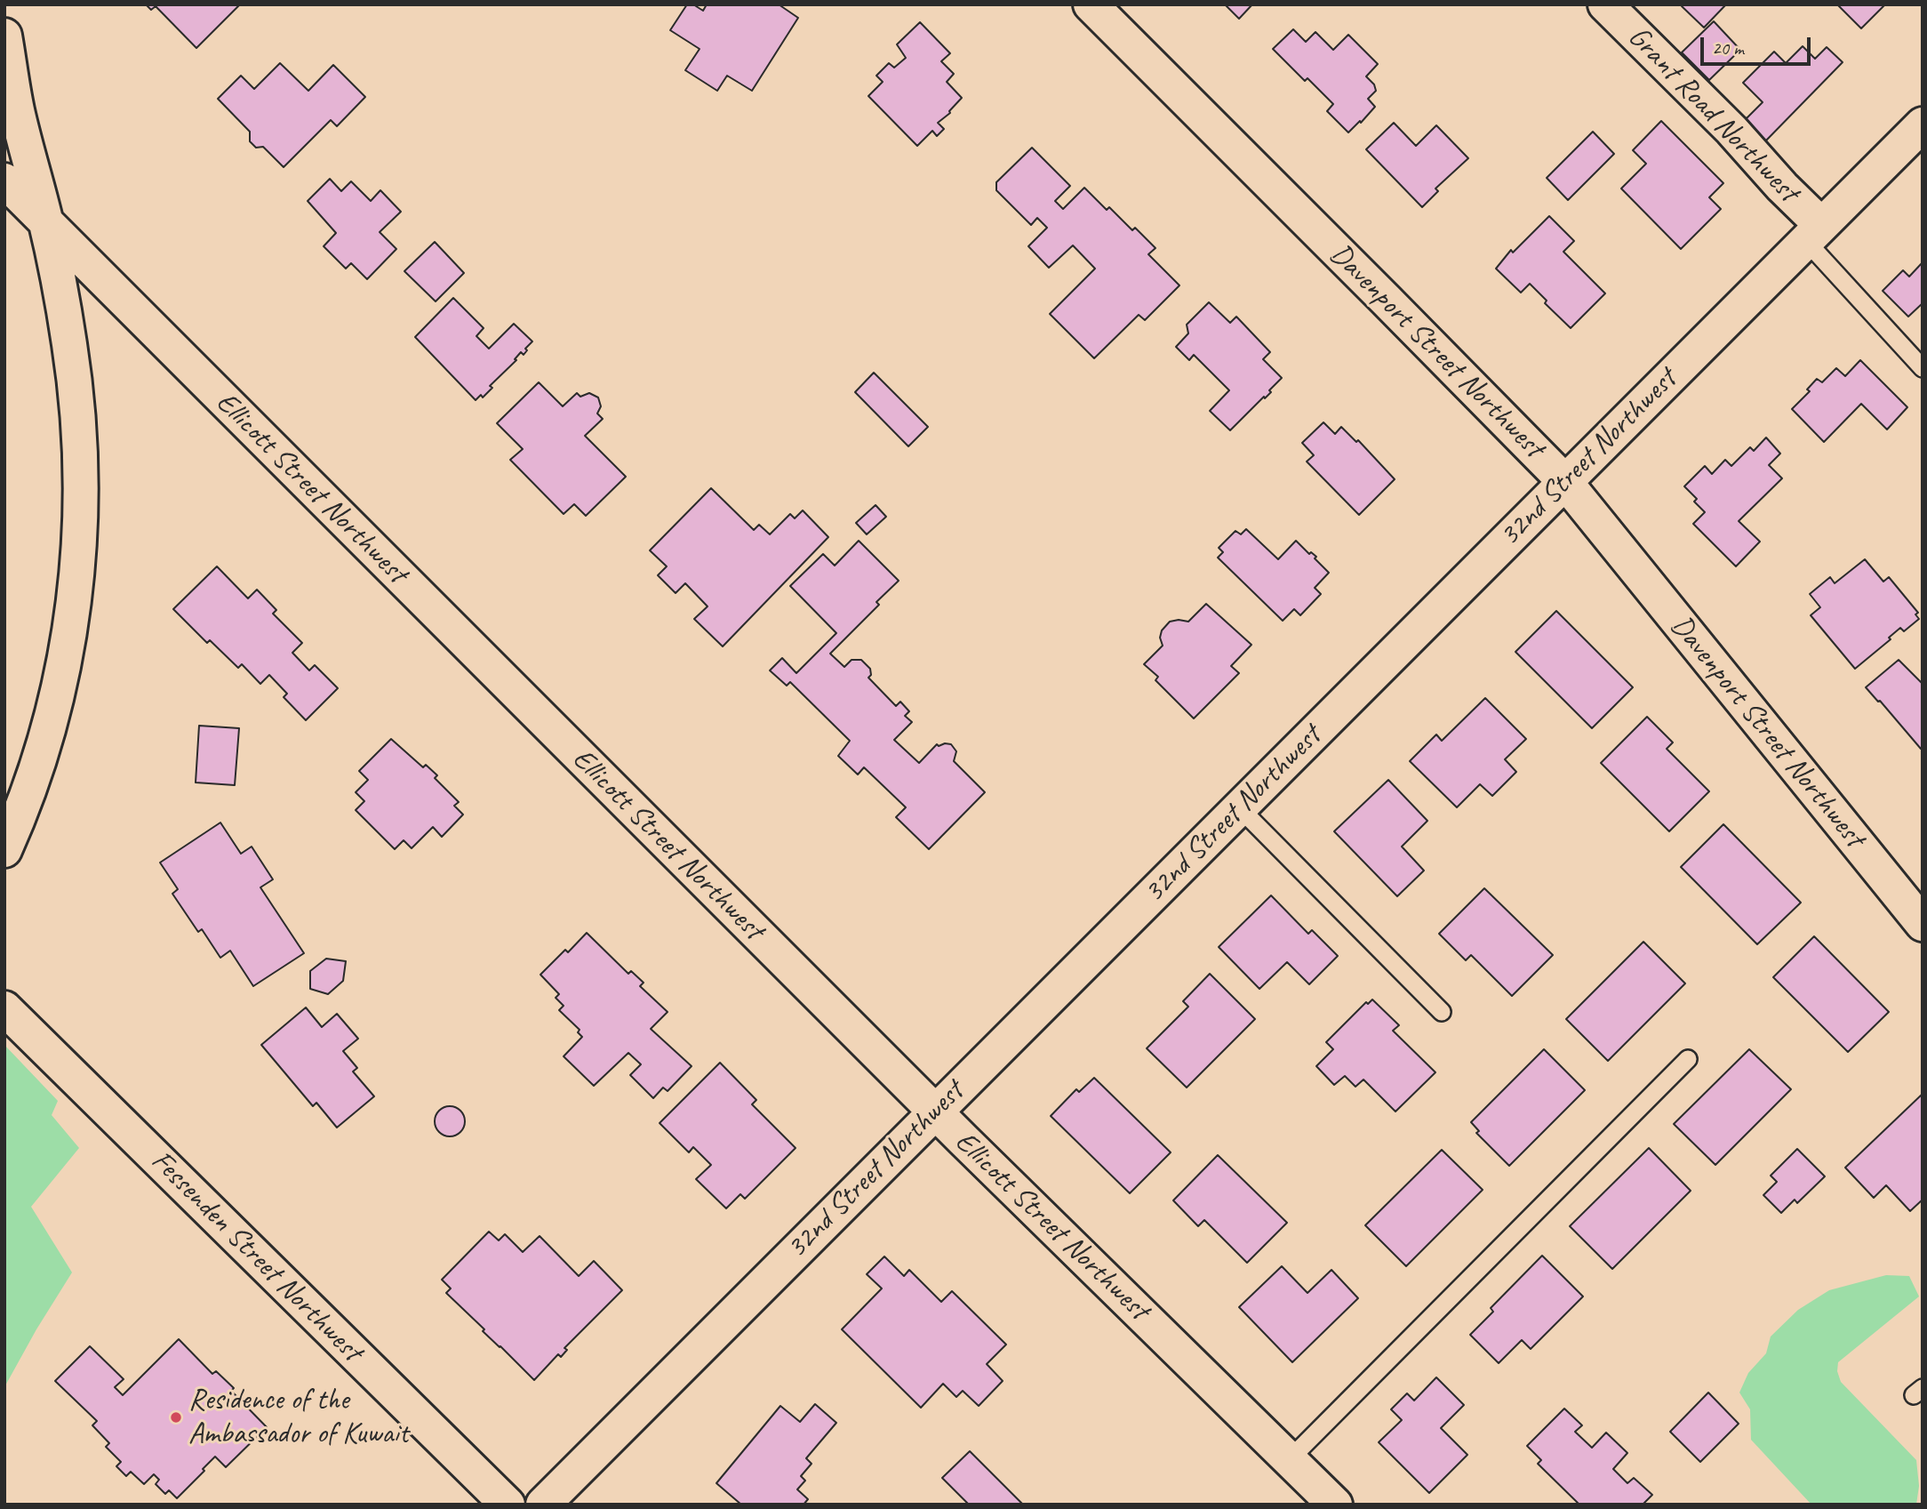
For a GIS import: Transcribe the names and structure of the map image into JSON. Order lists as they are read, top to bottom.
{
  "streets": {
    "street": [
      "Grant Road Northwest",
      "Davenport Street Northwest",
      "32nd Street Northwest",
      "Ellicott Street Northwest",
      "Fessenden Street Northwest"
    ]
  },
  "crossings": [
    ["Grant Road Northwest", "32nd Street Northwest"],
    ["Davenport Street Northwest", "32nd Street Northwest"],
    ["32nd Street Northwest", "Ellicott Street Northwest"]
  ],
  "places": ["Residence of the Ambassador of Kuwait"],
  "scale_bar": "20 m"
}
